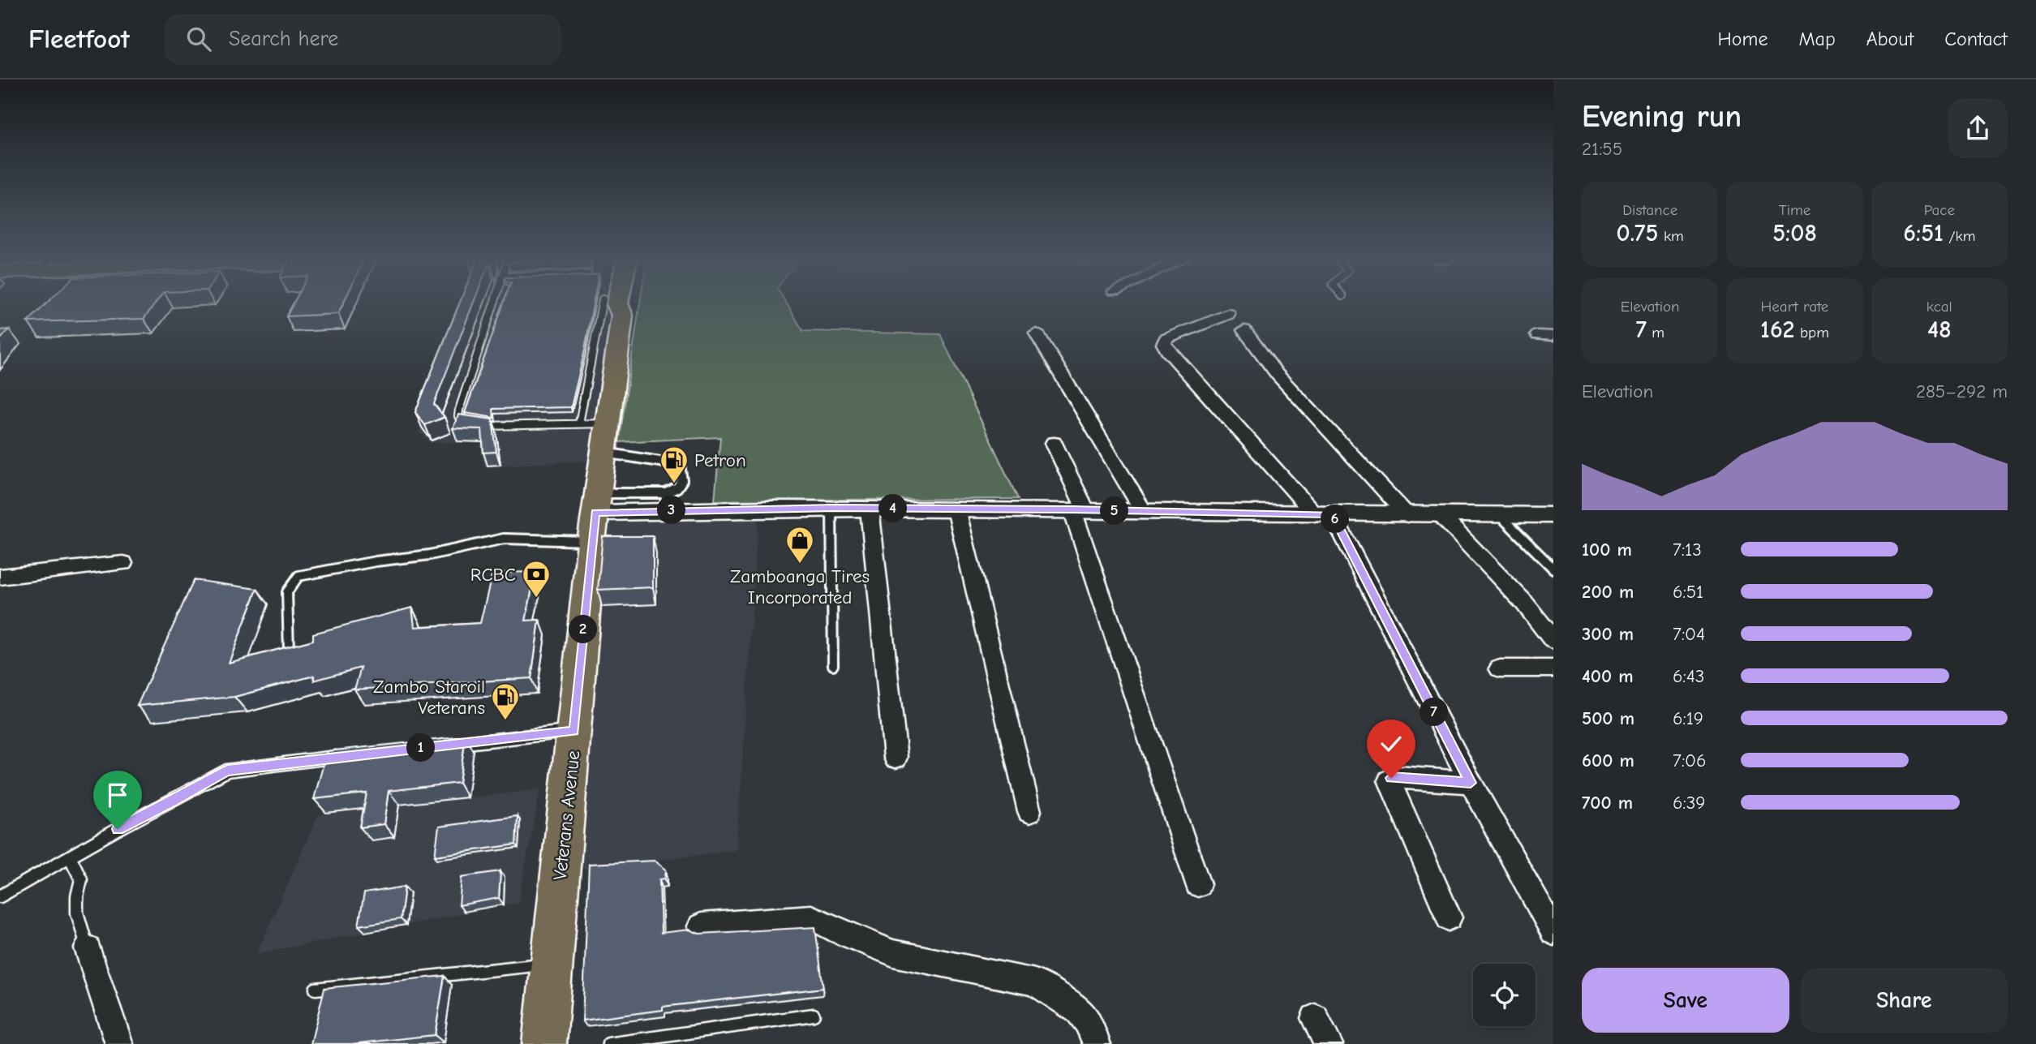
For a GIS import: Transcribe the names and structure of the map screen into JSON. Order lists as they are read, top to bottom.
{
  "streets": {
    "main road": ["Veterans Avenue"]
  },
  "places": {
    "fuel station": ["Petron", "Zambo Staroil Veterans"],
    "shop": ["Zamboanga Tires Incorporated"],
    "bank": ["RCBC"]
  },
  "page": {
    "header": "Fleetfoot",
    "search": "Search here",
    "nav": [
      "Home",
      "Map",
      "About",
      "Contact"
    ],
    "heading": ["Evening run", "21:55"],
    "stats": [
      ["Distance", "0.75 km"],
      ["Time", "5:08"],
      ["Pace", "6:51 /km"],
      ["Elevation", "7 m"],
      ["Heart rate", "162 bpm"],
      ["kcal", "48"]
    ],
    "chart": ["Elevation", "285–292 m"],
    "pins": [
      "4",
      "3",
      "5",
      "6",
      "2",
      "7",
      "1"
    ],
    "list": [
      {
        "name": "100 m",
        "note": "7:13"
      },
      {
        "name": "200 m",
        "note": "6:51"
      },
      {
        "name": "300 m",
        "note": "7:04"
      },
      {
        "name": "400 m",
        "note": "6:43"
      },
      {
        "name": "500 m",
        "note": "6:19"
      },
      {
        "name": "600 m",
        "note": "7:06"
      },
      {
        "name": "700 m",
        "note": "6:39"
      }
    ],
    "buttons": ["Save", "Share"]
  }
}
